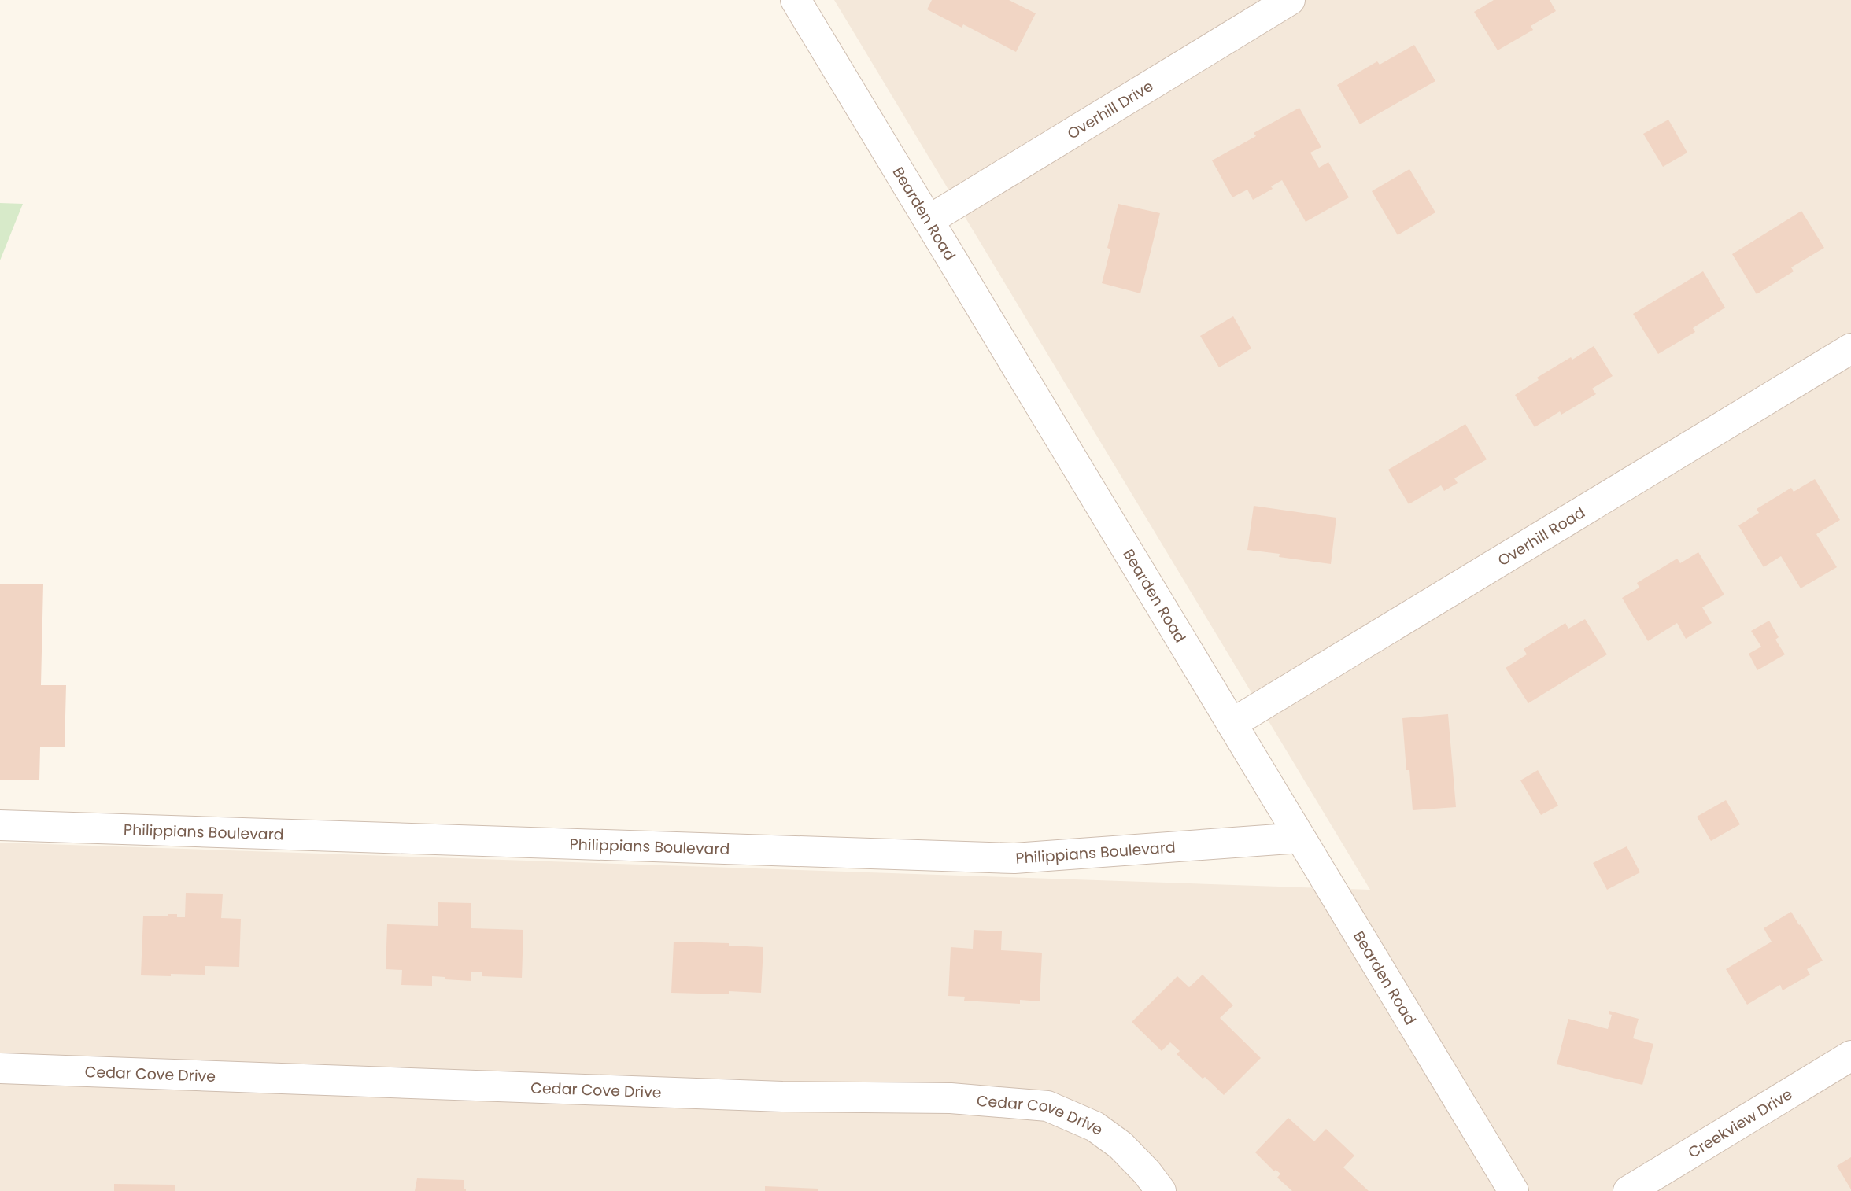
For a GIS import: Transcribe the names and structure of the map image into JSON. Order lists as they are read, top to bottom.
{
  "streets": {
    "street": [
      "Overhill Drive",
      "Bearden Road",
      "Overhill Road",
      "Philippians Boulevard",
      "Cedar Cove Drive",
      "Creekview Drive"
    ]
  },
  "crossings": [
    ["Overhill Drive", "Bearden Road"],
    ["Bearden Road", "Overhill Road"],
    ["Bearden Road", "Philippians Boulevard"]
  ]
}
